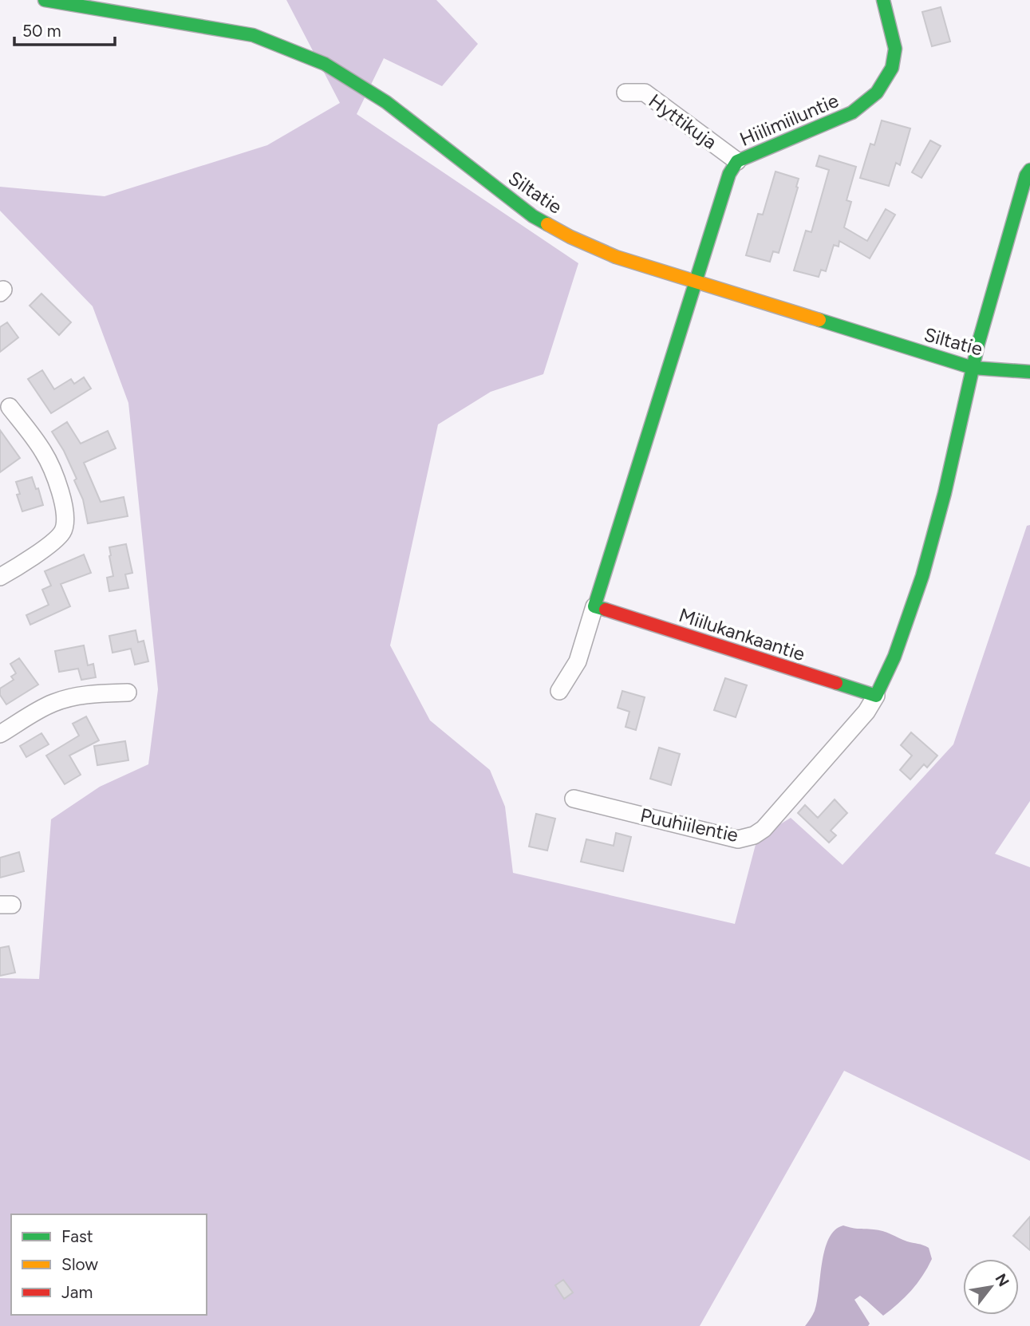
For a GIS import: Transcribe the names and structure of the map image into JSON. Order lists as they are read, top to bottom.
{
  "streets": {
    "street": [
      "Hiilimiiluntie",
      "Hyttikuja",
      "Siltatie",
      "Miilukankaantie",
      "Puuhiilentie"
    ]
  },
  "crossings": [
    ["Hiilimiiluntie", "Hyttikuja"],
    ["Hiilimiiluntie", "Siltatie"],
    ["Miilukankaantie", "Puuhiilentie"]
  ],
  "legend": ["Fast", "Slow", "Jam"],
  "scale_bar": "50 m",
  "north": "top right"
}
